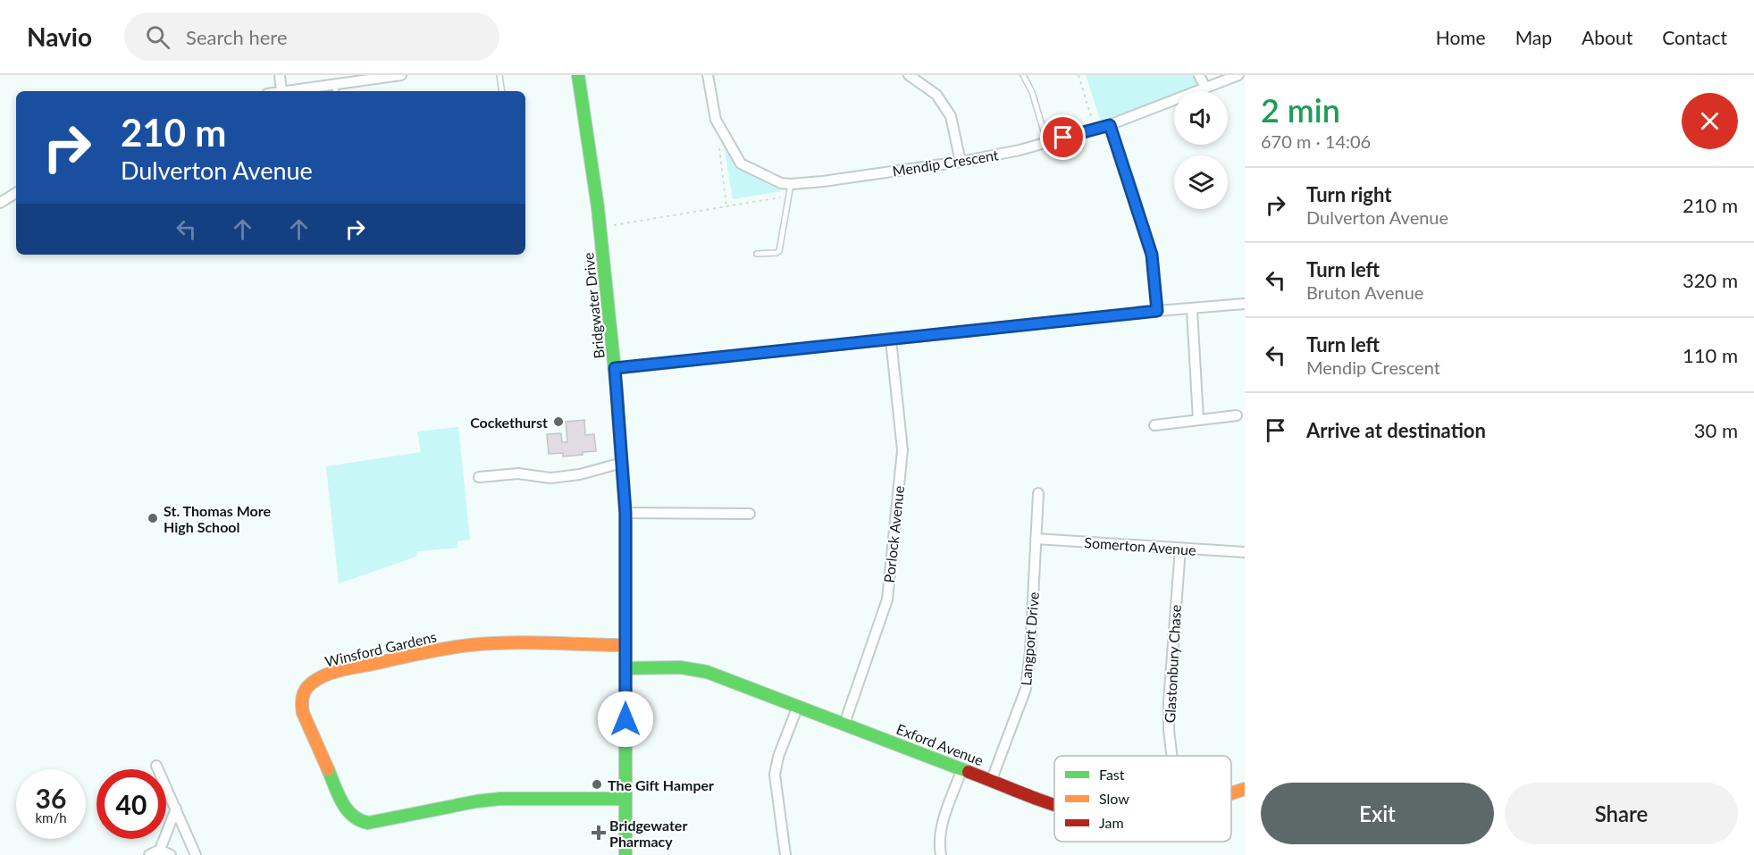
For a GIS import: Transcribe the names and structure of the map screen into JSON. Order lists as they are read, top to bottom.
{
  "streets": {
    "street": [
      "Mendip Crescent",
      "Bridgwater Drive",
      "Porlock Avenue",
      "Somerton Avenue",
      "Langport Drive",
      "Winsford Gardens",
      "Glastonbury Chase",
      "Exford Avenue"
    ]
  },
  "crossings": [
    ["Bridgwater Drive", "Winsford Gardens"],
    ["Bridgwater Drive", "Exford Avenue"],
    ["Porlock Avenue", "Exford Avenue"],
    ["Somerton Avenue", "Langport Drive"],
    ["Somerton Avenue", "Glastonbury Chase"],
    ["Langport Drive", "Exford Avenue"]
  ],
  "places": {
    "other": ["Cockethurst", "St. Thomas More High School", "The Gift Hamper"],
    "health": ["Bridgewater Pharmacy"]
  },
  "legend": ["Fast", "Slow", "Jam"],
  "page": {
    "header": "Navio",
    "search": "Search here",
    "nav": [
      "Home",
      "Map",
      "About",
      "Contact"
    ],
    "heading": ["2 min", "670 m · 14:06"],
    "turn": ["210 m", "Dulverton Avenue"],
    "list": [
      {
        "name": "Turn right",
        "note": "Dulverton Avenue",
        "value": "210 m"
      },
      {
        "name": "Turn left",
        "note": "Bruton Avenue",
        "value": "320 m"
      },
      {
        "name": "Turn left",
        "note": "Mendip Crescent",
        "value": "110 m"
      },
      {
        "name": "Arrive at destination",
        "value": "30 m"
      }
    ],
    "speed": "36 km/h",
    "limit": "40",
    "buttons": ["Exit", "Share"]
  }
}
